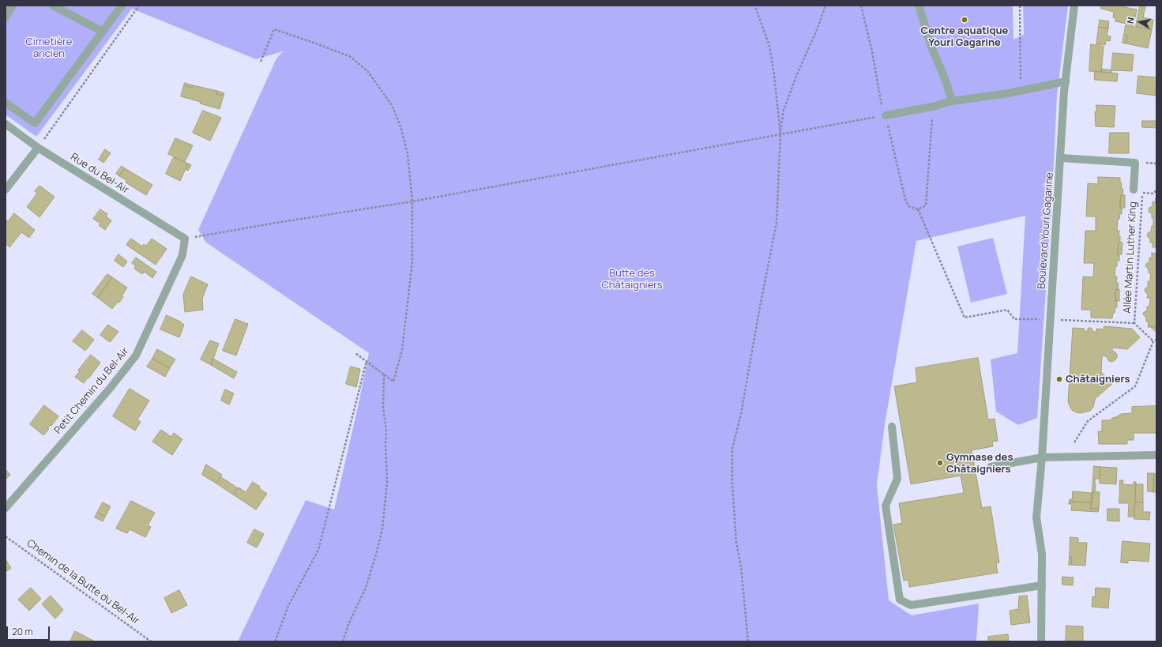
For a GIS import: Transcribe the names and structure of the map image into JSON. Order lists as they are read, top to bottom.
{
  "streets": {
    "street": ["Rue du Bel-Air", "Boulevard Youri Gagarine", "Petit Chemin du Bel-Air"],
    "path": ["Allée Martin Luther King", "Chemin de la Butte du Bel-Air"]
  },
  "crossings": [
    ["Rue du Bel-Air", "Petit Chemin du Bel-Air"],
    ["Boulevard Youri Gagarine", "Allée Martin Luther King"]
  ],
  "parks": ["Cimetière ancien", "Butte des Châtaigniers"],
  "places": ["Centre aquatique Youri Gagarine", "Châtaigniers", "Gymnase des Châtaigniers"],
  "scale_bar": "20 m",
  "north": "left"
}
